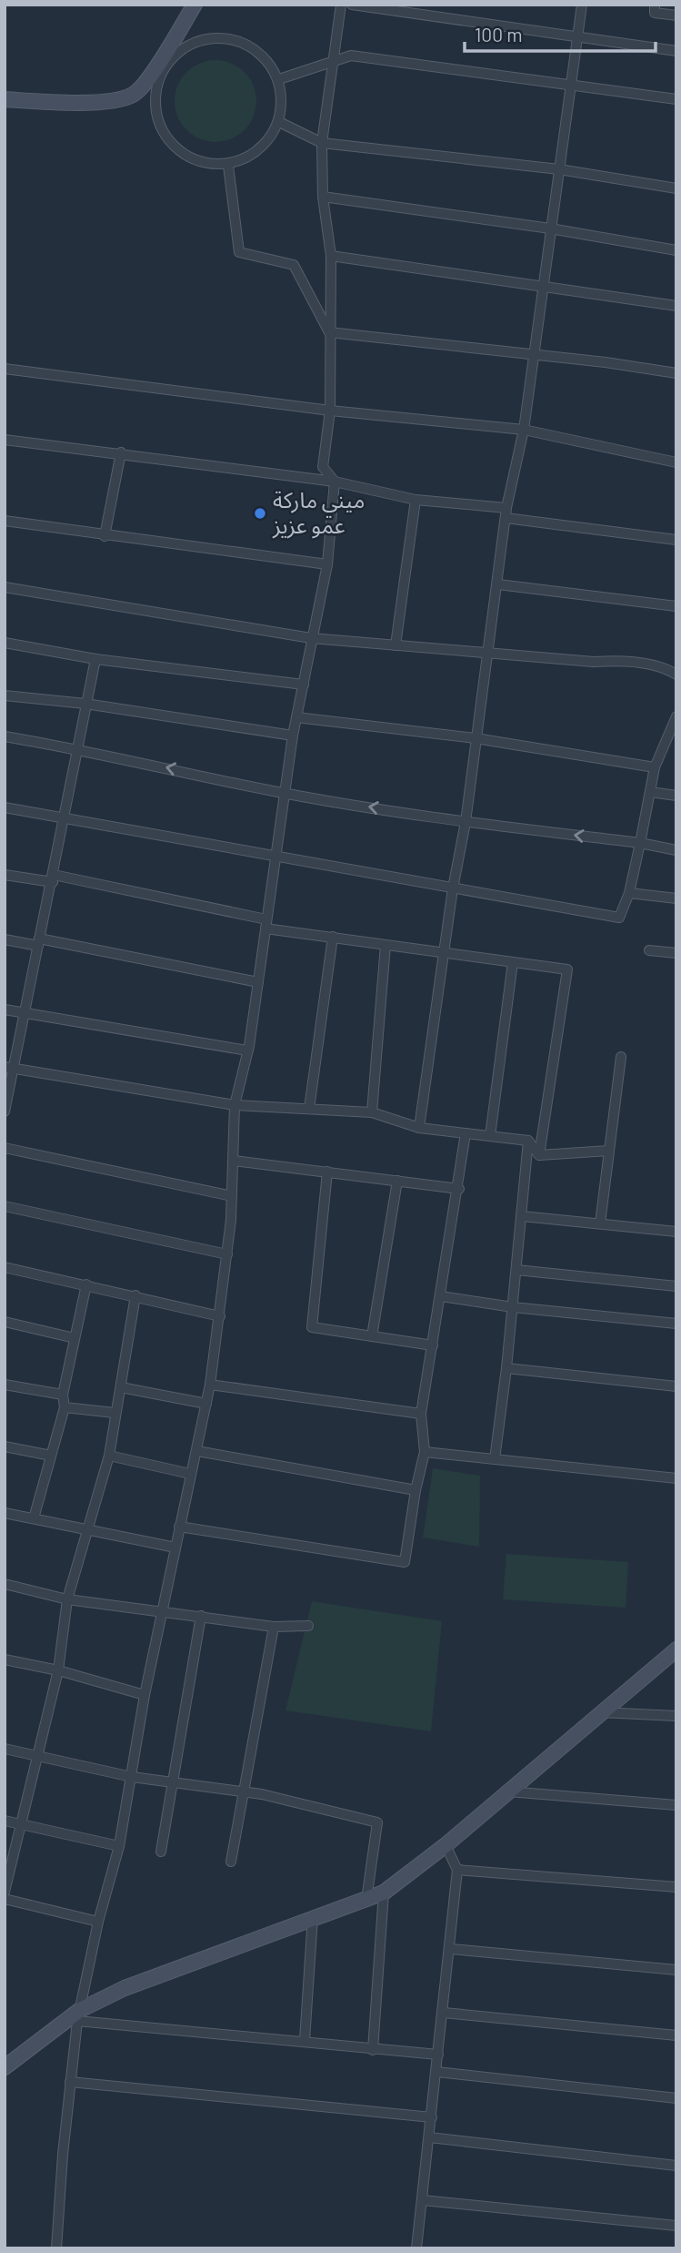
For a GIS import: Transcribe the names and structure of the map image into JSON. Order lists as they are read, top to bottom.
{
  "places": ["ميني ماركة عمو عزيز"],
  "scale_bar": "100 m"
}
